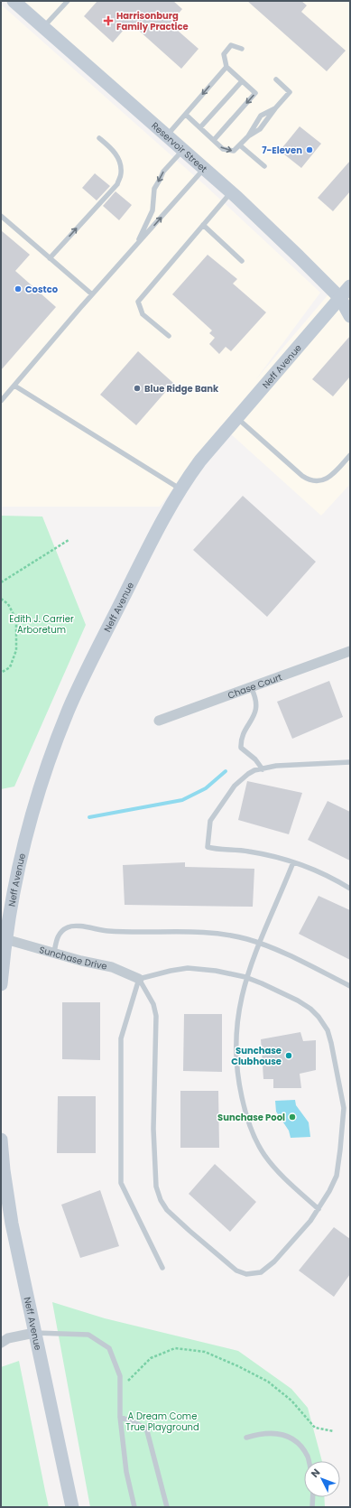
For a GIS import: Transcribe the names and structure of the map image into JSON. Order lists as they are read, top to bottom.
{
  "streets": {
    "main road": ["Reservoir Street", "Neff Avenue"],
    "street": ["Chase Court", "Sunchase Drive"]
  },
  "crossings": [
    ["Reservoir Street", "Neff Avenue"],
    ["Neff Avenue", "Sunchase Drive"]
  ],
  "parks": ["Edith J. Carrier Arboretum", "A Dream Come True Playground"],
  "places": {
    "health": ["Harrisonburg Family Practice"],
    "other": [
      "7-Eleven",
      "Costco",
      "Blue Ridge Bank",
      "Sunchase Clubhouse",
      "Sunchase Pool"
    ]
  },
  "north": "top left"
}
